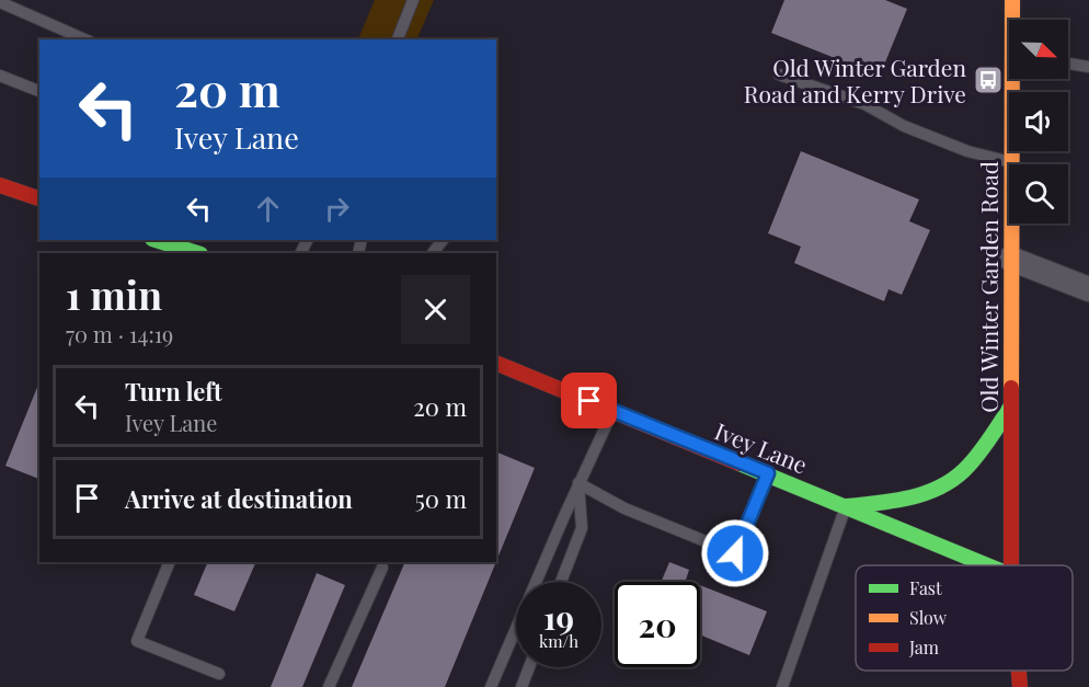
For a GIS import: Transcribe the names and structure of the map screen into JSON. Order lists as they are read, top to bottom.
{
  "streets": {
    "main road": ["Old Winter Garden Road", "Ivey Lane"]
  },
  "places": {
    "bus stop": ["Old Winter Garden Road and Kerry Drive"]
  },
  "legend": ["Fast", "Slow", "Jam"],
  "north": "bottom right",
  "page": {
    "turn": ["20 m", "Ivey Lane"],
    "heading": ["1 min", "70 m · 14:19"],
    "list": [
      {
        "name": "Turn left",
        "note": "Ivey Lane",
        "value": "20 m"
      },
      {
        "name": "Arrive at destination",
        "value": "50 m"
      }
    ],
    "speed": "19 km/h",
    "limit": "20"
  }
}
